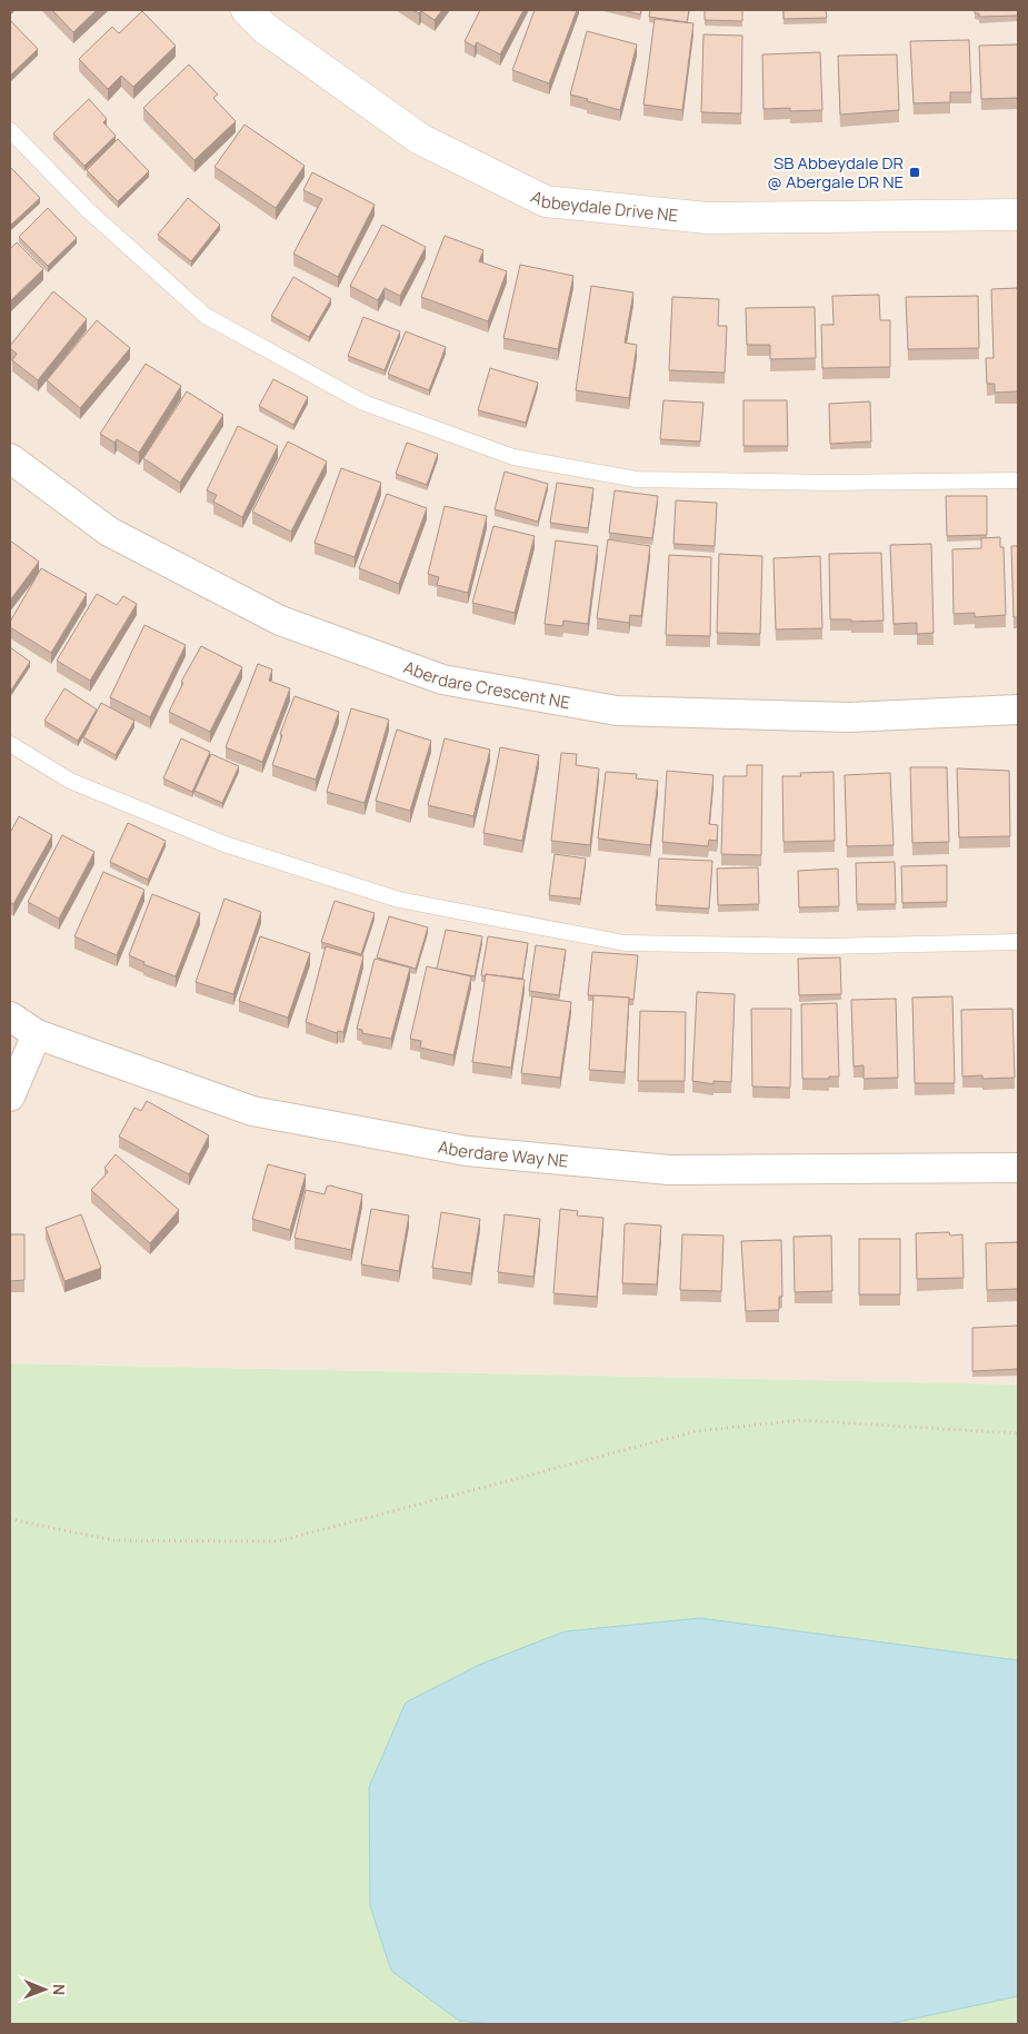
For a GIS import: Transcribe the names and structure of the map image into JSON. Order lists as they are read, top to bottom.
{
  "streets": {
    "street": ["Abbeydale Drive NE", "Aberdare Crescent NE", "Aberdare Way NE"]
  },
  "places": {
    "transit": ["SB Abbeydale DR @ Abergale DR NE"]
  },
  "north": "right"
}
